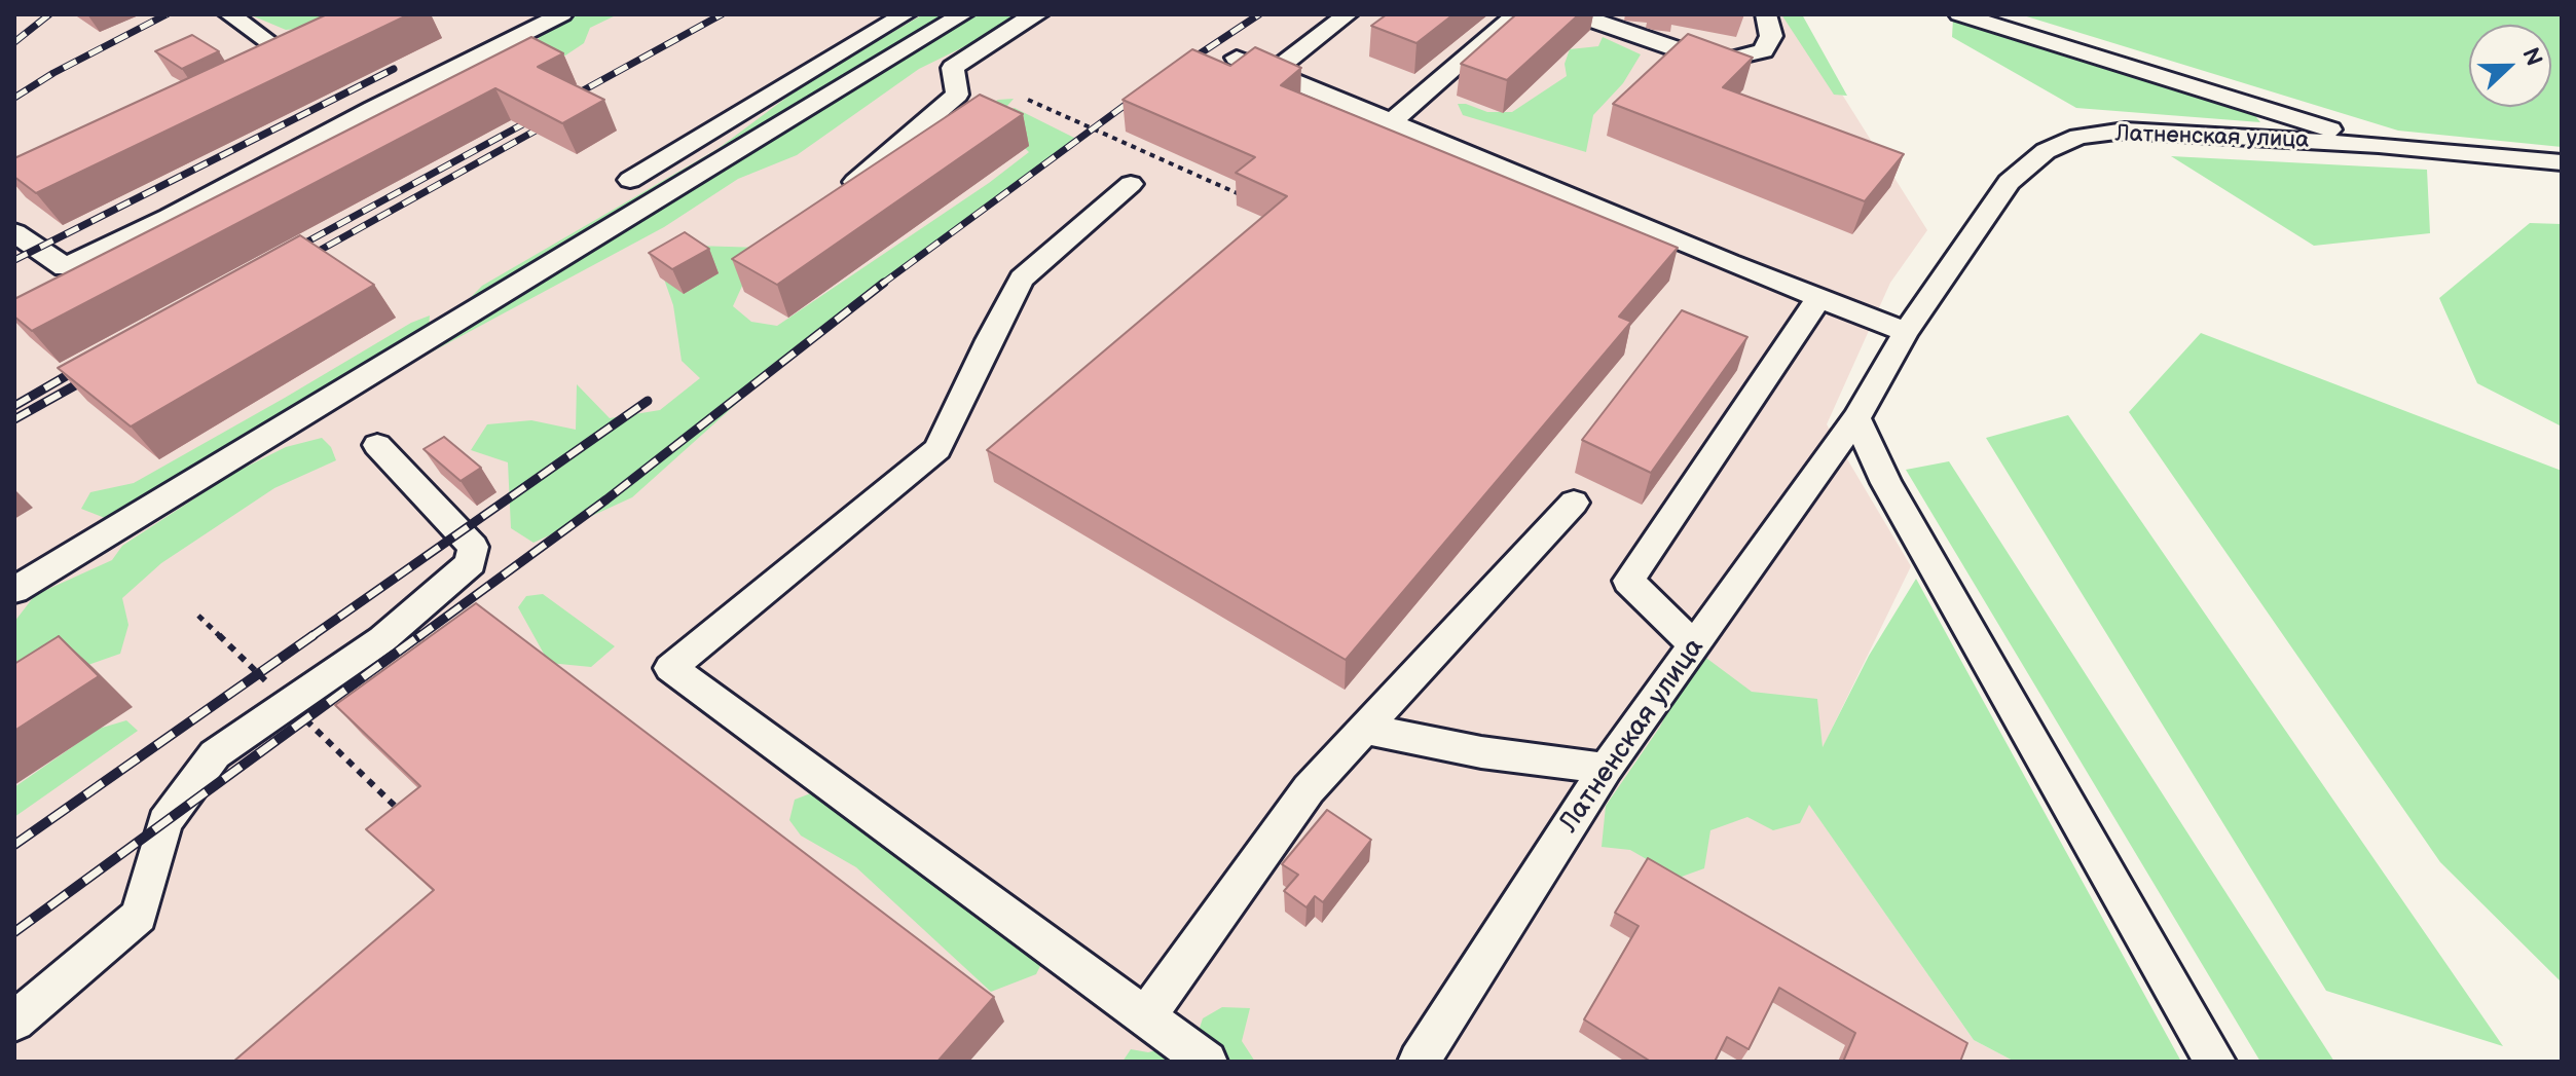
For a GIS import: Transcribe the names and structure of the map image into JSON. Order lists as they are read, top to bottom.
{
  "streets": {
    "street": ["Латненская улица"]
  },
  "north": "right"
}
